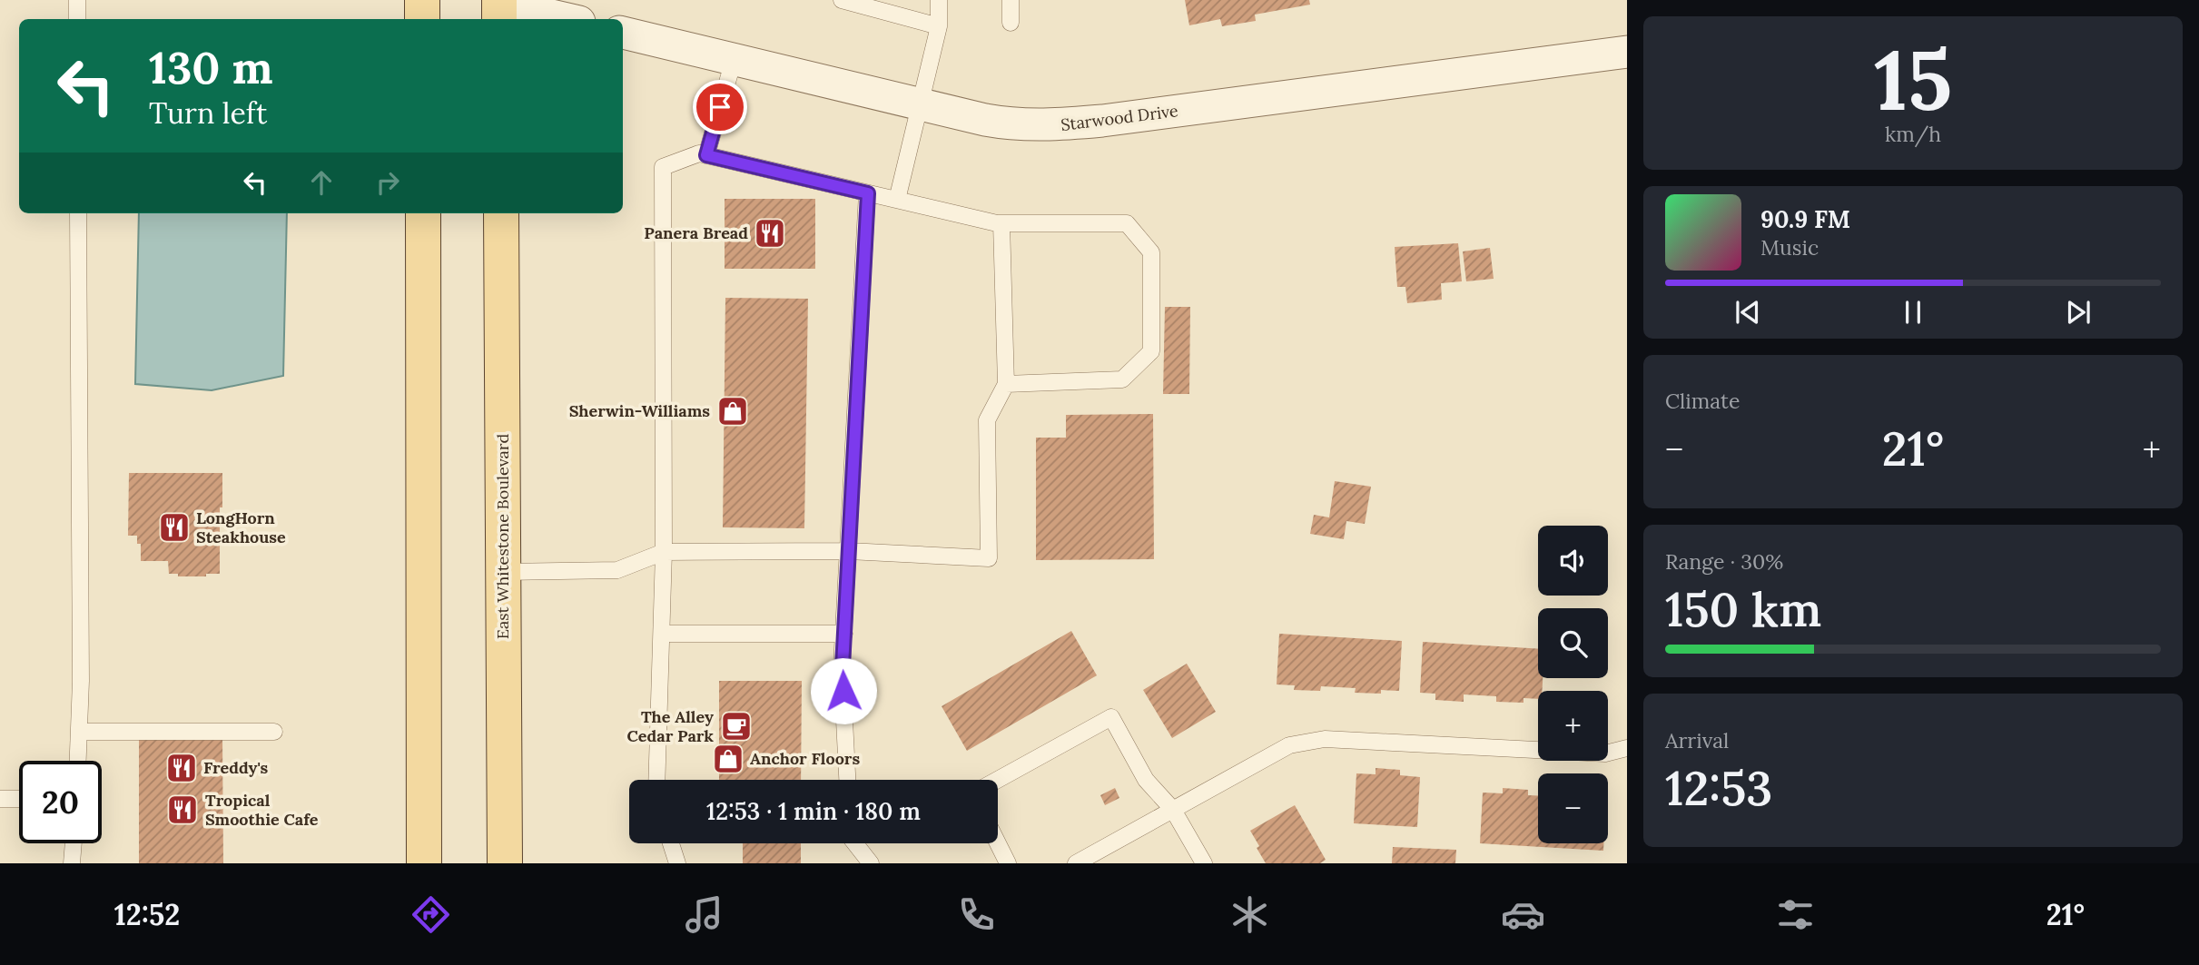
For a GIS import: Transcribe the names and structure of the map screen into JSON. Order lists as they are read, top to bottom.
{
  "streets": {
    "main road": ["East Whitestone Boulevard"],
    "street": ["Starwood Drive"]
  },
  "places": {
    "restaurant": [
      "Panera Bread",
      "LongHorn Steakhouse",
      "Freddy's",
      "Tropical Smoothie Cafe"
    ],
    "shop": ["Sherwin-Williams", "Anchor Floors"],
    "cafe": ["The Alley Cedar Park"]
  },
  "page": {
    "tile": [
      ["15", "km/h"],
      "Climate",
      ["Range · 30%", "150 km"],
      ["Arrival", "12:53"]
    ],
    "turn": ["130 m", "Turn left"],
    "song": ["90.9 FM", "Music"],
    "heat": ["−", "21°", "+"],
    "map_buttons": ["+", "−"],
    "limit": "20",
    "trip": "12:53 · 1 min · 180 m",
    "tabs": ["12:52", "21°"]
  }
}
